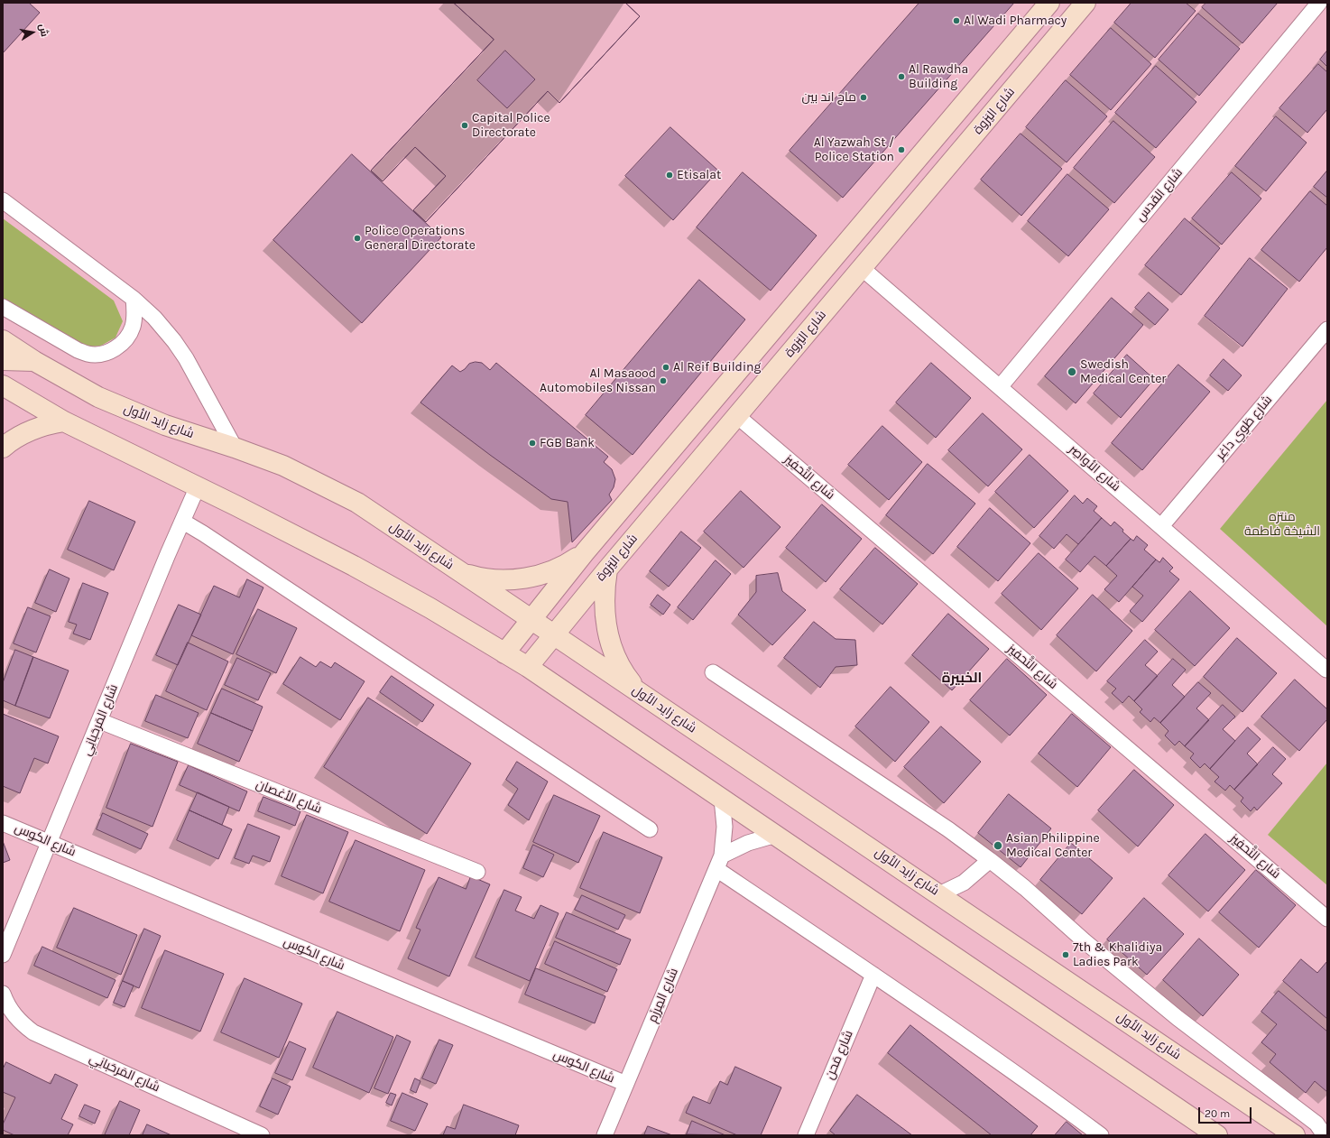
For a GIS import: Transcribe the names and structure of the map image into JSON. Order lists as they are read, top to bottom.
{
  "streets": {
    "main road": ["شارع اليَزوة", "شارع زايد الأول"],
    "street": [
      "شارع القدس",
      "شارع طَوِي داغِر",
      "شارع الأواصِر",
      "شارع التَّحفِيز",
      "شارع المَرحَبانِي",
      "شارع الأغصان",
      "شارع الكوس",
      "شارع المِرزَم",
      "شارع مَحن"
    ]
  },
  "crossings": [
    ["شارع اليَزوة", "شارع زايد الأول"],
    ["شارع اليَزوة", "شارع الأواصِر"],
    ["شارع اليَزوة", "شارع التَّحفِيز"],
    ["شارع القدس", "شارع الأواصِر"],
    ["شارع طَوِي داغِر", "شارع الأواصِر"],
    ["شارع المَرحَبانِي", "شارع الأغصان"],
    ["شارع المَرحَبانِي", "شارع الكوس"],
    ["شارع الكوس", "شارع المِرزَم"]
  ],
  "districts": ["الخبيرة"],
  "parks": ["منتزه الشيخة فاطمة"],
  "places": [
    "Al Wadi Pharmacy",
    "Al Rawdha Building",
    "ماج اند بين",
    "Capital Police Directorate",
    "Al Yazwah St / Police Station",
    "Etisalat",
    "Police Operations General Directorate",
    "Al Reif Building",
    "Swedish Medical Center",
    "Al Masaood Automobiles Nissan",
    "FGB Bank",
    "Asian Philippine Medical Center",
    "7th & Khalidiya Ladies Park"
  ],
  "scale_bar": "20 m",
  "north": "right"
}
